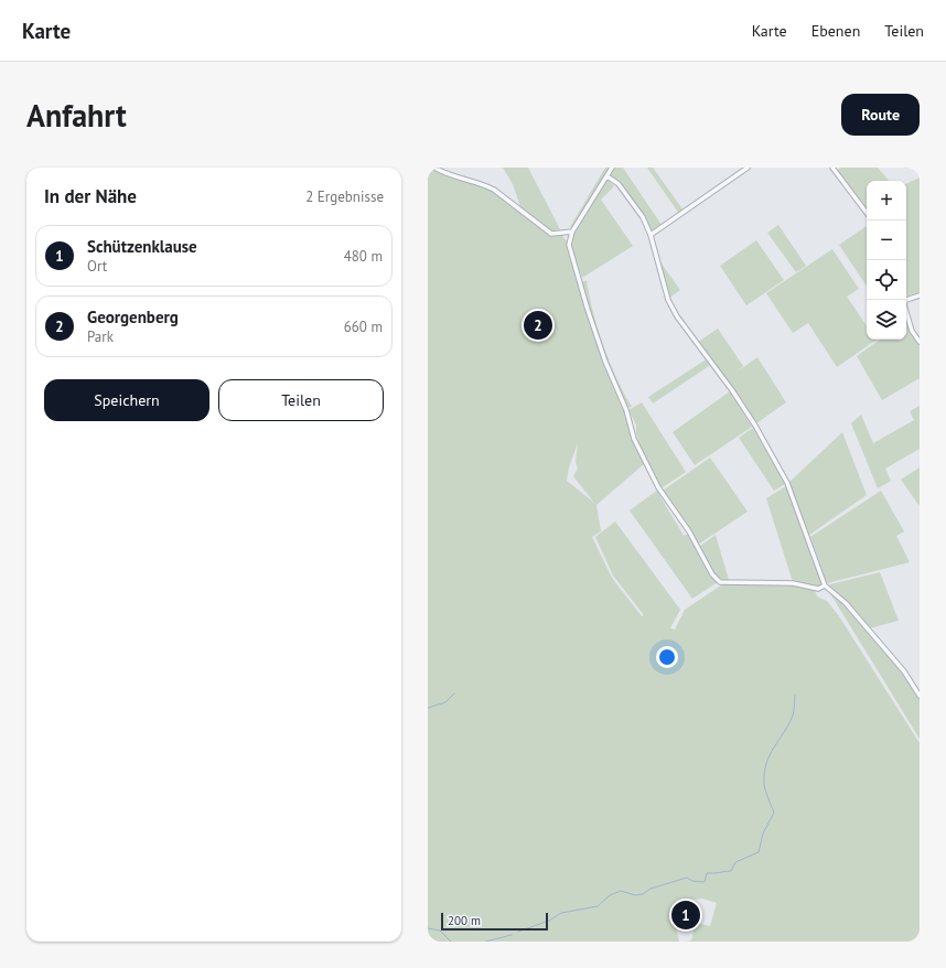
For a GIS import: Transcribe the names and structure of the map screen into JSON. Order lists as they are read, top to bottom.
{
  "scale_bar": "200 m",
  "page": {
    "header": "Karte",
    "nav": ["Karte", "Ebenen", "Teilen"],
    "buttons": [
      "Route",
      ["Speichern", "Teilen"]
    ],
    "title": "Anfahrt",
    "heading": ["In der Nähe", "2 Ergebnisse"],
    "map_buttons": ["+", "−"],
    "list": [
      {
        "mark": "1",
        "name": "Schützenklause",
        "note": "Ort",
        "value": "480 m"
      },
      {
        "mark": "2",
        "name": "Georgenberg",
        "note": "Park",
        "value": "660 m"
      }
    ],
    "pins": ["2", "1"],
    "scale": "200 m"
  }
}
